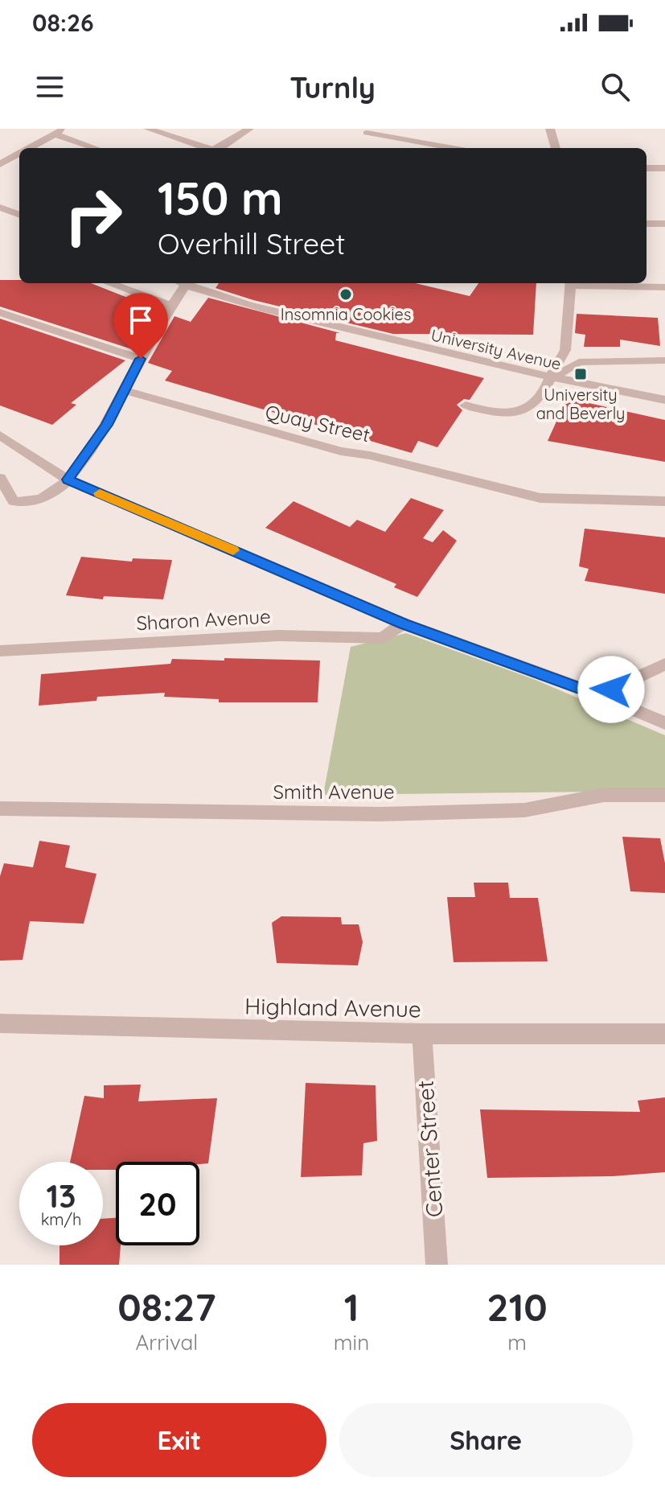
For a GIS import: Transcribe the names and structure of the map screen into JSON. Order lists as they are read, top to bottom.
{
  "streets": {
    "street": [
      "University Avenue",
      "Quay Street",
      "Sharon Avenue",
      "Smith Avenue",
      "Highland Avenue",
      "Center Street"
    ]
  },
  "crossings": [
    ["Highland Avenue", "Center Street"]
  ],
  "places": {
    "other": ["Insomnia Cookies"],
    "transit": ["University and Beverly"]
  },
  "page": {
    "status": "08:26",
    "header": "Turnly",
    "turn": ["150 m", "Overhill Street"],
    "speed": "13 km/h",
    "limit": "20",
    "eta": [
      "08:27",
      "Arrival",
      "1",
      "min",
      "210",
      "m"
    ],
    "buttons": ["Exit", "Share"]
  }
}
